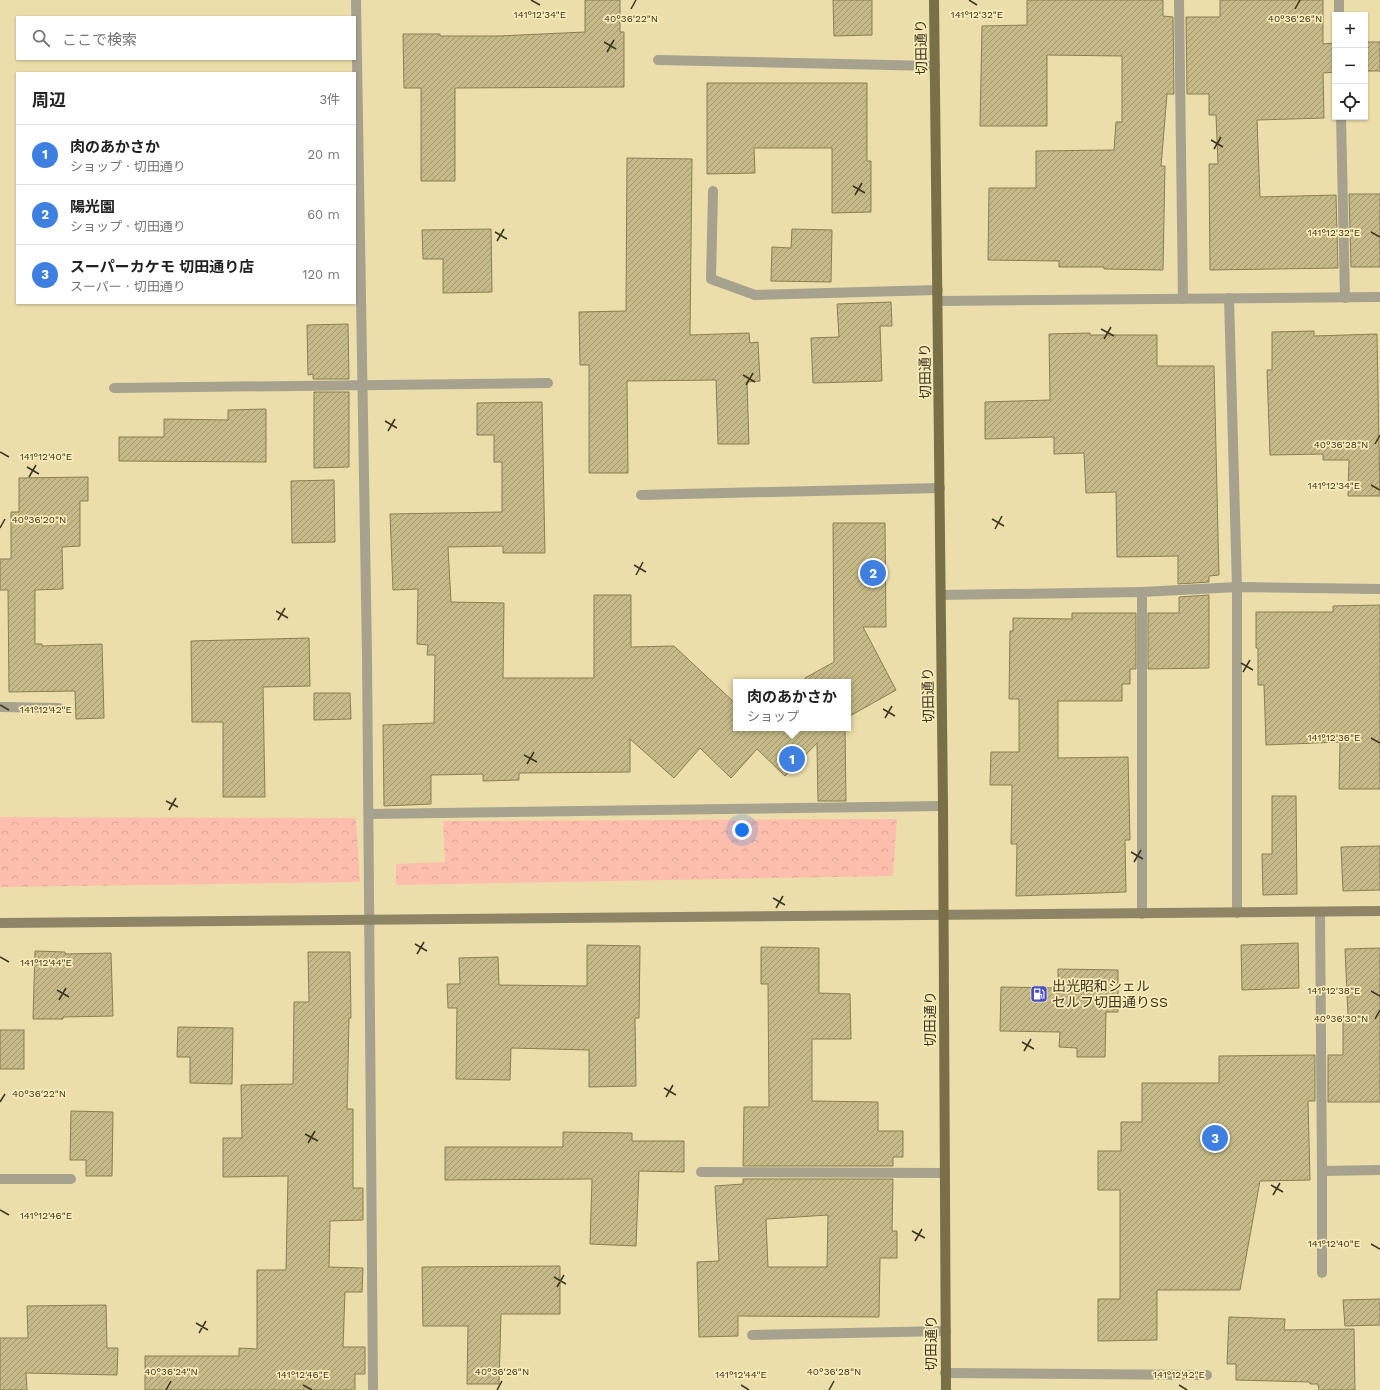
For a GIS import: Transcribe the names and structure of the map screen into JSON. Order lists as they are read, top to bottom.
{
  "streets": {
    "main road": ["切田通り"]
  },
  "places": {
    "fuel station": ["出光昭和シェル セルフ切田通りSS"]
  },
  "page": {
    "map_buttons": ["+", "−"],
    "search": "ここで検索",
    "heading": ["周辺", "3件"],
    "list": [
      {
        "mark": "1",
        "name": "肉のあかさか",
        "note": "ショップ · 切田通り",
        "value": "20 m"
      },
      {
        "mark": "2",
        "name": "陽光園",
        "note": "ショップ · 切田通り",
        "value": "60 m"
      },
      {
        "mark": "3",
        "name": "スーパーカケモ 切田通り店",
        "note": "スーパー · 切田通り",
        "value": "120 m"
      }
    ],
    "pins": ["2", "1", "3"],
    "popup": ["肉のあかさか", "ショップ"]
  },
  "coordinates": [
    "141°12'34\"E",
    "141°12'32\"E",
    "40°36'22\"N",
    "40°36'26\"N",
    "40°36'28\"N",
    "141°12'40\"E",
    "40°36'20\"N",
    "141°12'42\"E",
    "141°12'36\"E",
    "141°12'44\"E",
    "141°12'38\"E",
    "40°36'30\"N",
    "141°12'46\"E",
    "40°36'24\"N"
  ]
}
